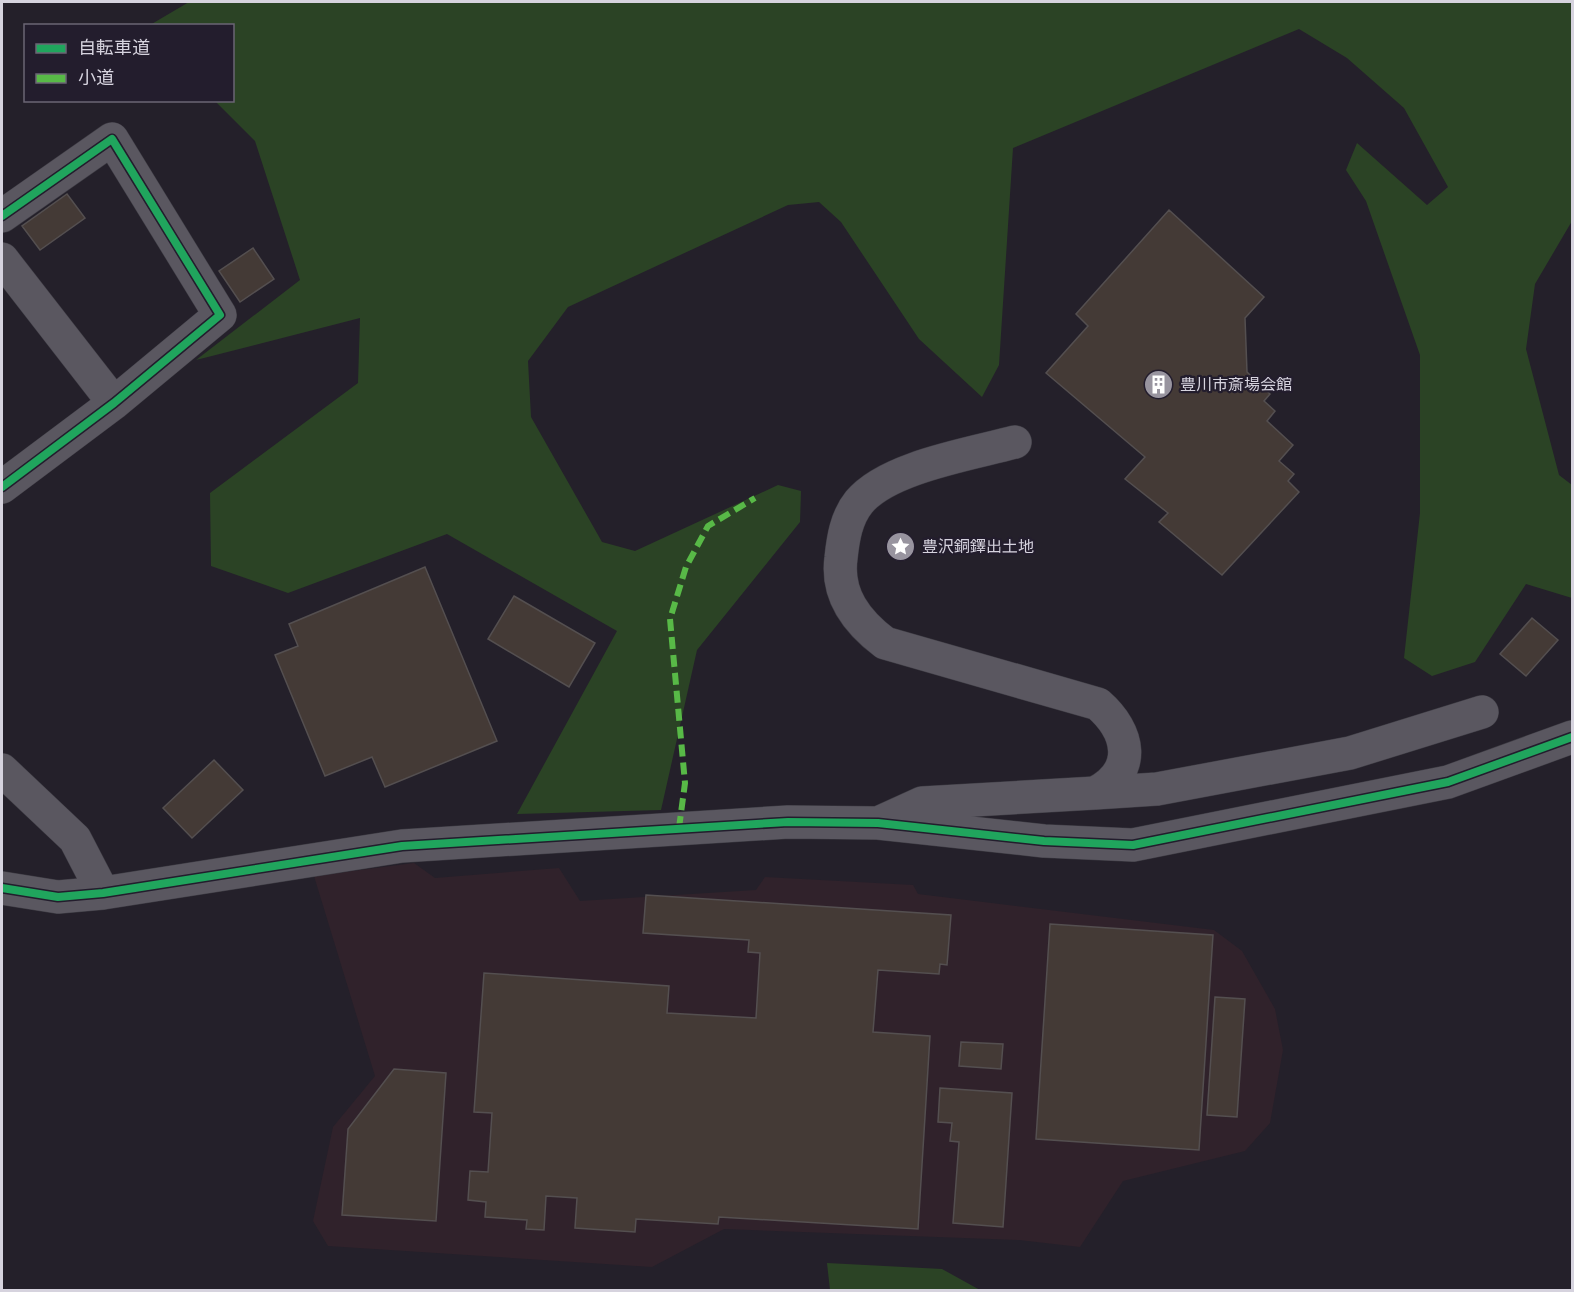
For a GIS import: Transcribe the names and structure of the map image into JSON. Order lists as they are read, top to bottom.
{
  "places": {
    "building": ["豊川市斎場会館"],
    "place": ["豊沢銅鐸出土地"]
  },
  "legend": ["自転車道", "小道"]
}
